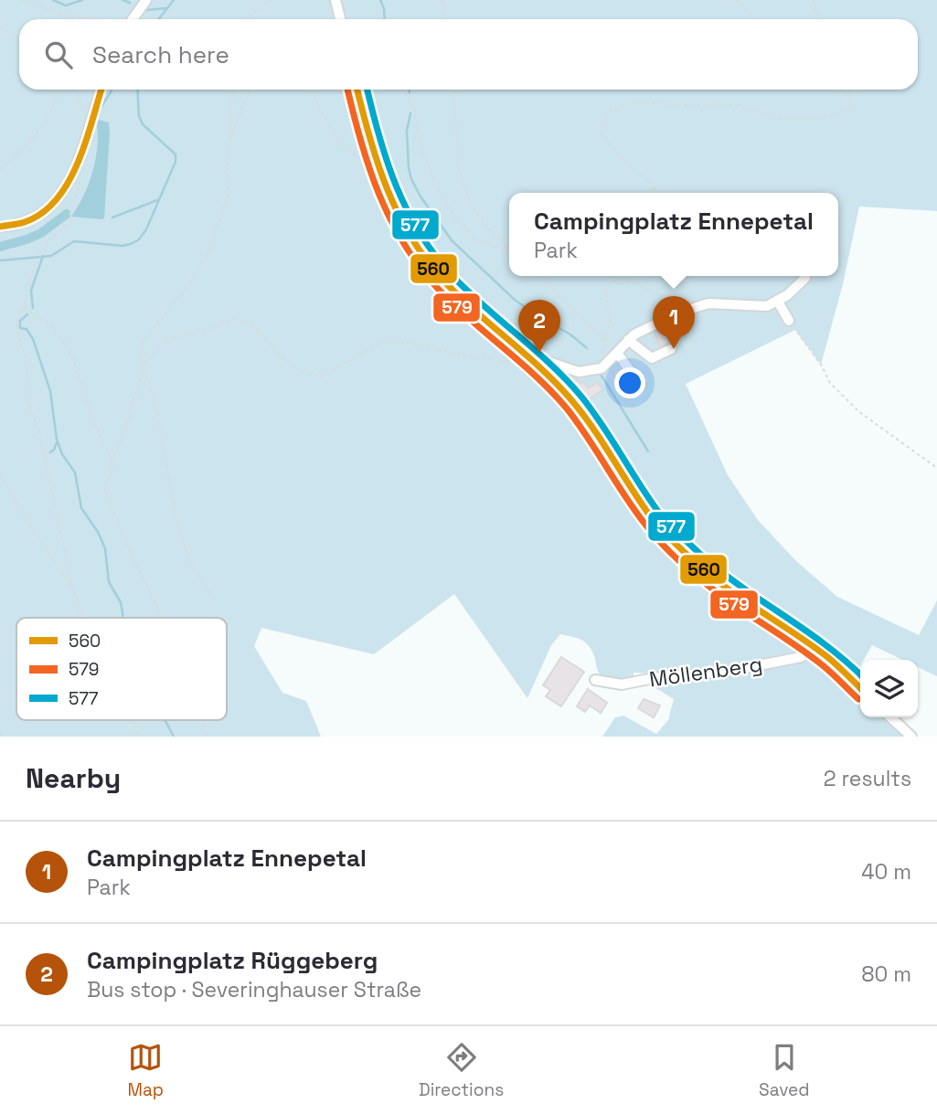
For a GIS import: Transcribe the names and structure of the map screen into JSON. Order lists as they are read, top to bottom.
{
  "streets": {
    "street": ["Möllenberg"]
  },
  "lines": ["transit line 560", "transit line 579", "transit line 577"],
  "legend": ["560", "579", "577"],
  "page": {
    "search": "Search here",
    "popup": ["Campingplatz Ennepetal", "Park"],
    "pins": ["1", "2"],
    "heading": ["Nearby", "2 results"],
    "list": [
      {
        "mark": "1",
        "name": "Campingplatz Ennepetal",
        "note": "Park",
        "value": "40 m"
      },
      {
        "mark": "2",
        "name": "Campingplatz Rüggeberg",
        "note": "Bus stop · Severinghauser Straße",
        "value": "80 m"
      }
    ],
    "nav": ["Map", "Directions", "Saved"]
  }
}
